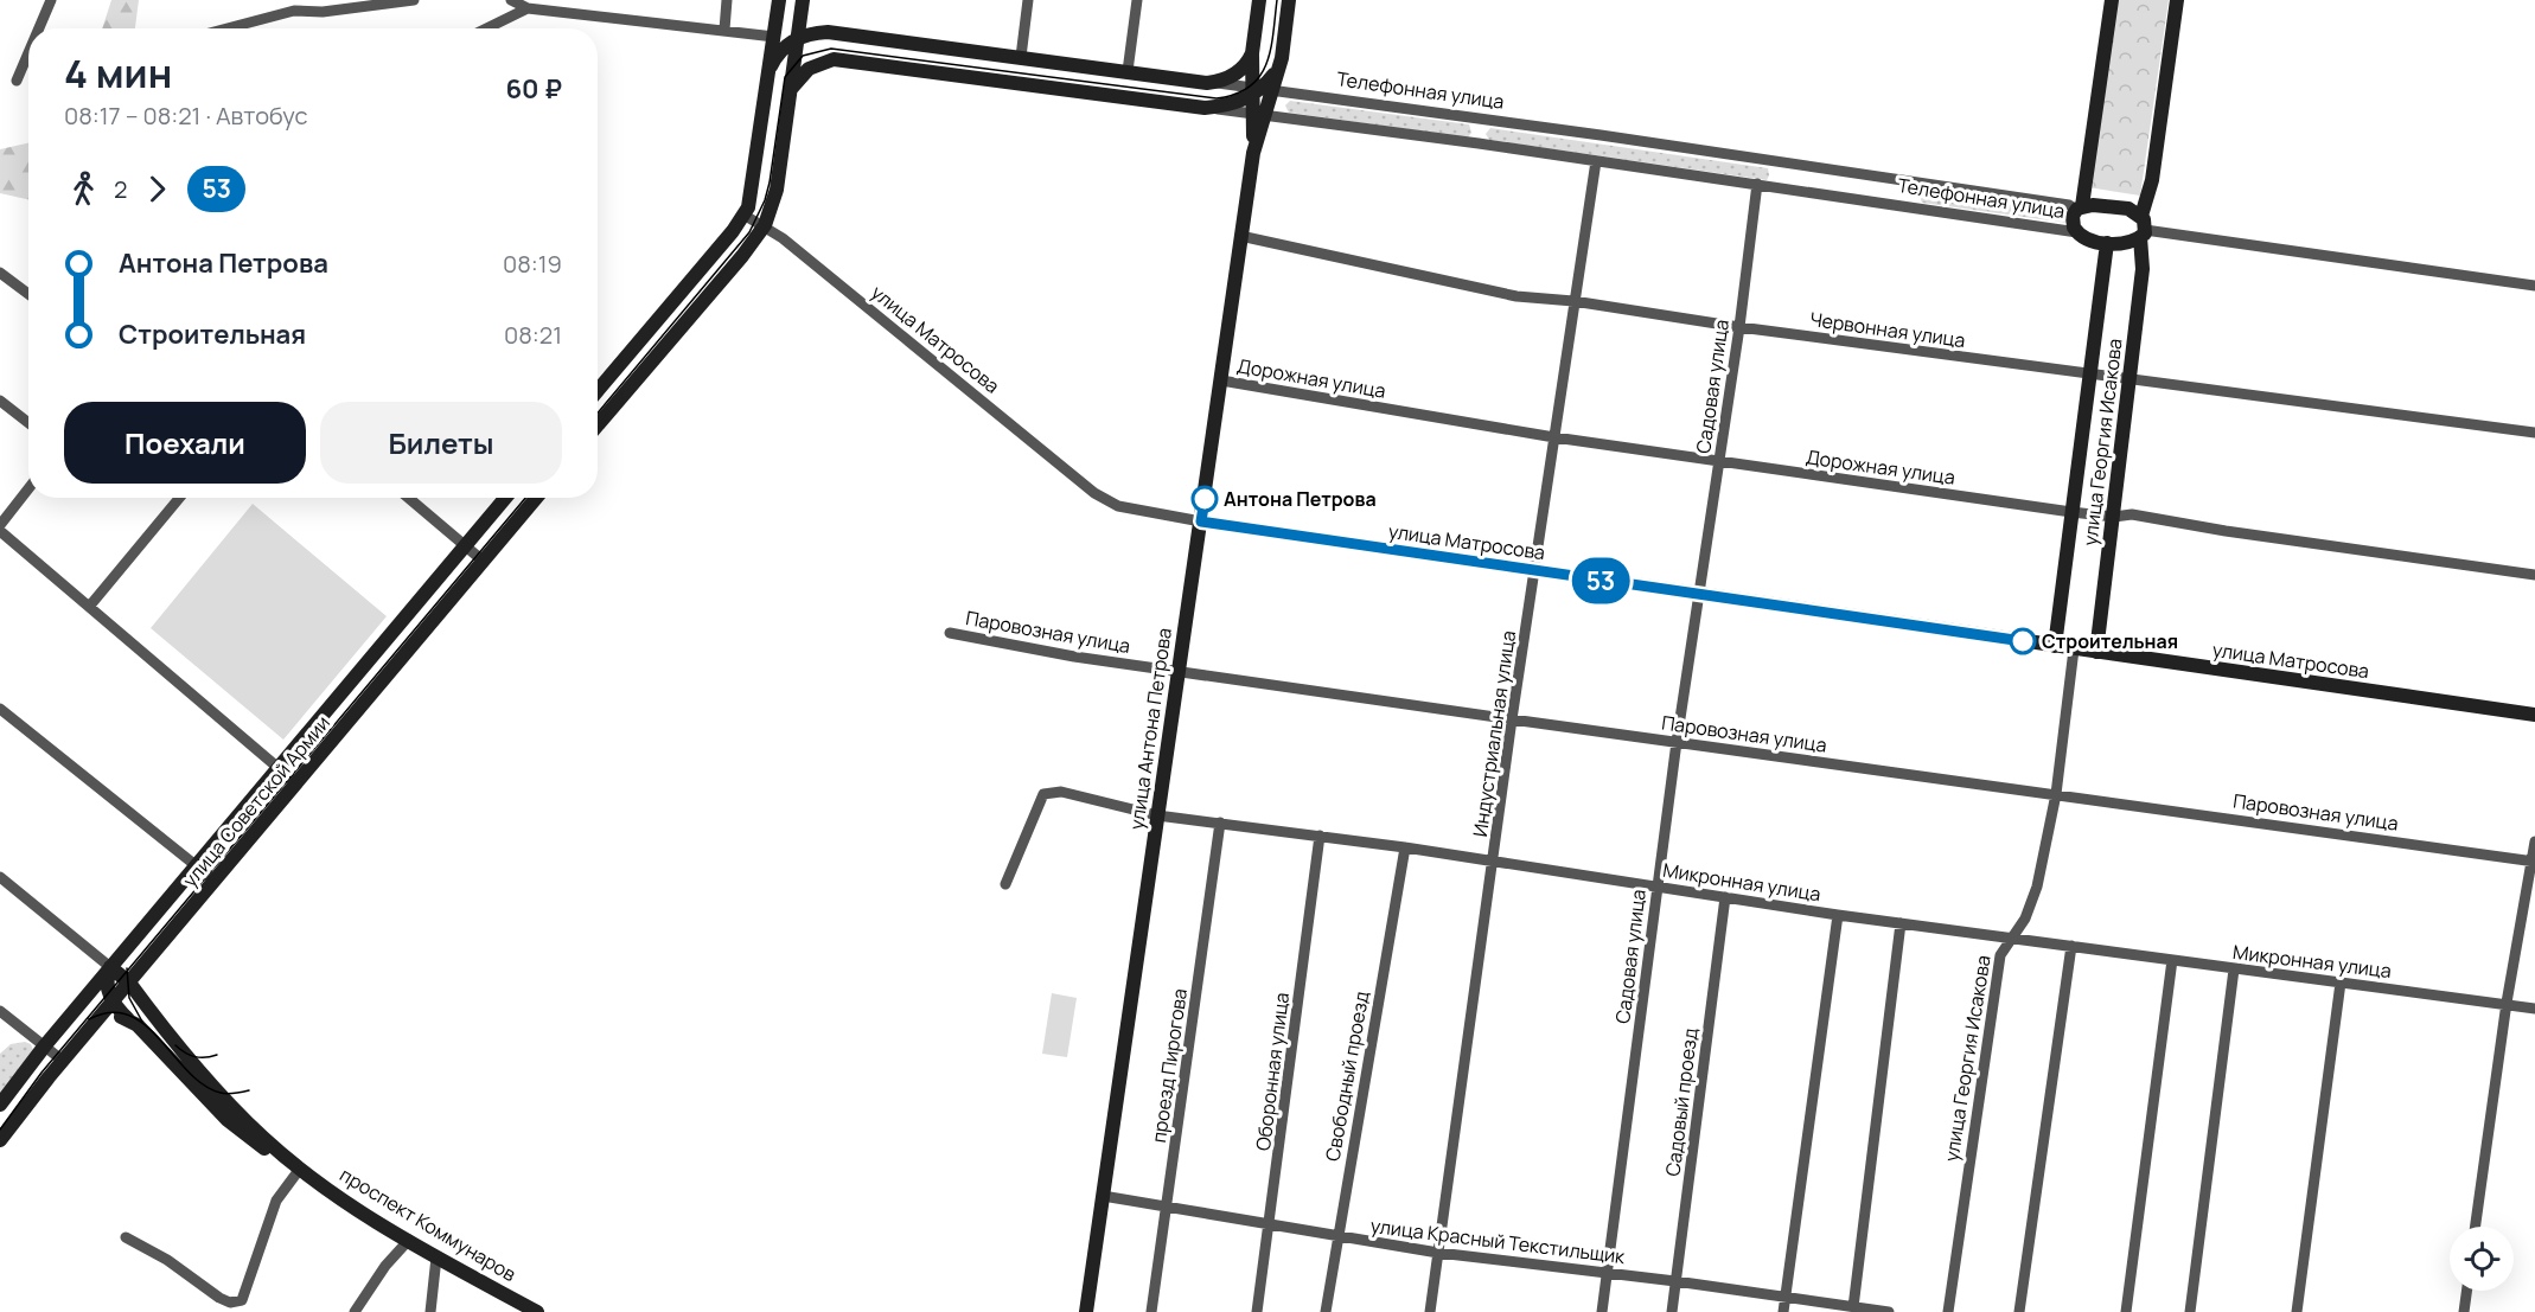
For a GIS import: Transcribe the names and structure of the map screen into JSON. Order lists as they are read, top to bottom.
{
  "streets": {
    "street": [
      "Телефонная улица",
      "Червонная улица",
      "улица Матросова",
      "Дорожная улица",
      "Садовая улица",
      "улица Георгия Исакова",
      "Паровозная улица",
      "улица Антона Петрова",
      "Индустриальная улица",
      "улица Советской Армии",
      "Микронная улица",
      "проезд Пирогова",
      "Оборонная улица",
      "Свободный проезд",
      "Садовый проезд",
      "проспект Коммунаров",
      "улица Красный Текстильщик"
    ]
  },
  "crossings": [
    ["Телефонная улица", "Садовая улица"],
    ["Телефонная улица", "улица Антона Петрова"],
    ["Телефонная улица", "Индустриальная улица"],
    ["Червонная улица", "Садовая улица"],
    ["Червонная улица", "улица Георгия Исакова"],
    ["Червонная улица", "улица Антона Петрова"],
    ["Червонная улица", "Индустриальная улица"],
    ["улица Матросова", "Садовая улица"],
    ["улица Матросова", "улица Георгия Исакова"],
    ["улица Матросова", "улица Антона Петрова"],
    ["улица Матросова", "Индустриальная улица"],
    ["Дорожная улица", "Садовая улица"],
    ["Дорожная улица", "улица Георгия Исакова"],
    ["Дорожная улица", "улица Антона Петрова"],
    ["Дорожная улица", "Индустриальная улица"],
    ["Садовая улица", "Паровозная улица"],
    ["Садовая улица", "Микронная улица"],
    ["Садовая улица", "улица Красный Текстильщик"],
    ["улица Георгия Исакова", "Паровозная улица"],
    ["улица Георгия Исакова", "Микронная улица"],
    ["Паровозная улица", "улица Антона Петрова"],
    ["Паровозная улица", "Индустриальная улица"],
    ["улица Антона Петрова", "Микронная улица"],
    ["улица Антона Петрова", "улица Красный Текстильщик"],
    ["Индустриальная улица", "Микронная улица"],
    ["Индустриальная улица", "улица Красный Текстильщик"],
    ["улица Советской Армии", "проспект Коммунаров"],
    ["Микронная улица", "проезд Пирогова"],
    ["Микронная улица", "Оборонная улица"],
    ["Микронная улица", "Свободный проезд"],
    ["Микронная улица", "Садовый проезд"],
    ["проезд Пирогова", "улица Красный Текстильщик"],
    ["Оборонная улица", "улица Красный Текстильщик"],
    ["Свободный проезд", "улица Красный Текстильщик"],
    ["Садовый проезд", "улица Красный Текстильщик"]
  ],
  "places": ["Антона Петрова", "Строительная"],
  "lines": ["bus line 53"],
  "page": {
    "on_map": "53",
    "heading": ["4 мин", "08:17 – 08:21 · Автобус", "60 ₽"],
    "legs": ["2", "53"],
    "list": [
      {
        "name": "Антона Петрова",
        "value": "08:19"
      },
      {
        "name": "Строительная",
        "value": "08:21"
      }
    ],
    "buttons": ["Поехали", "Билеты"]
  }
}
